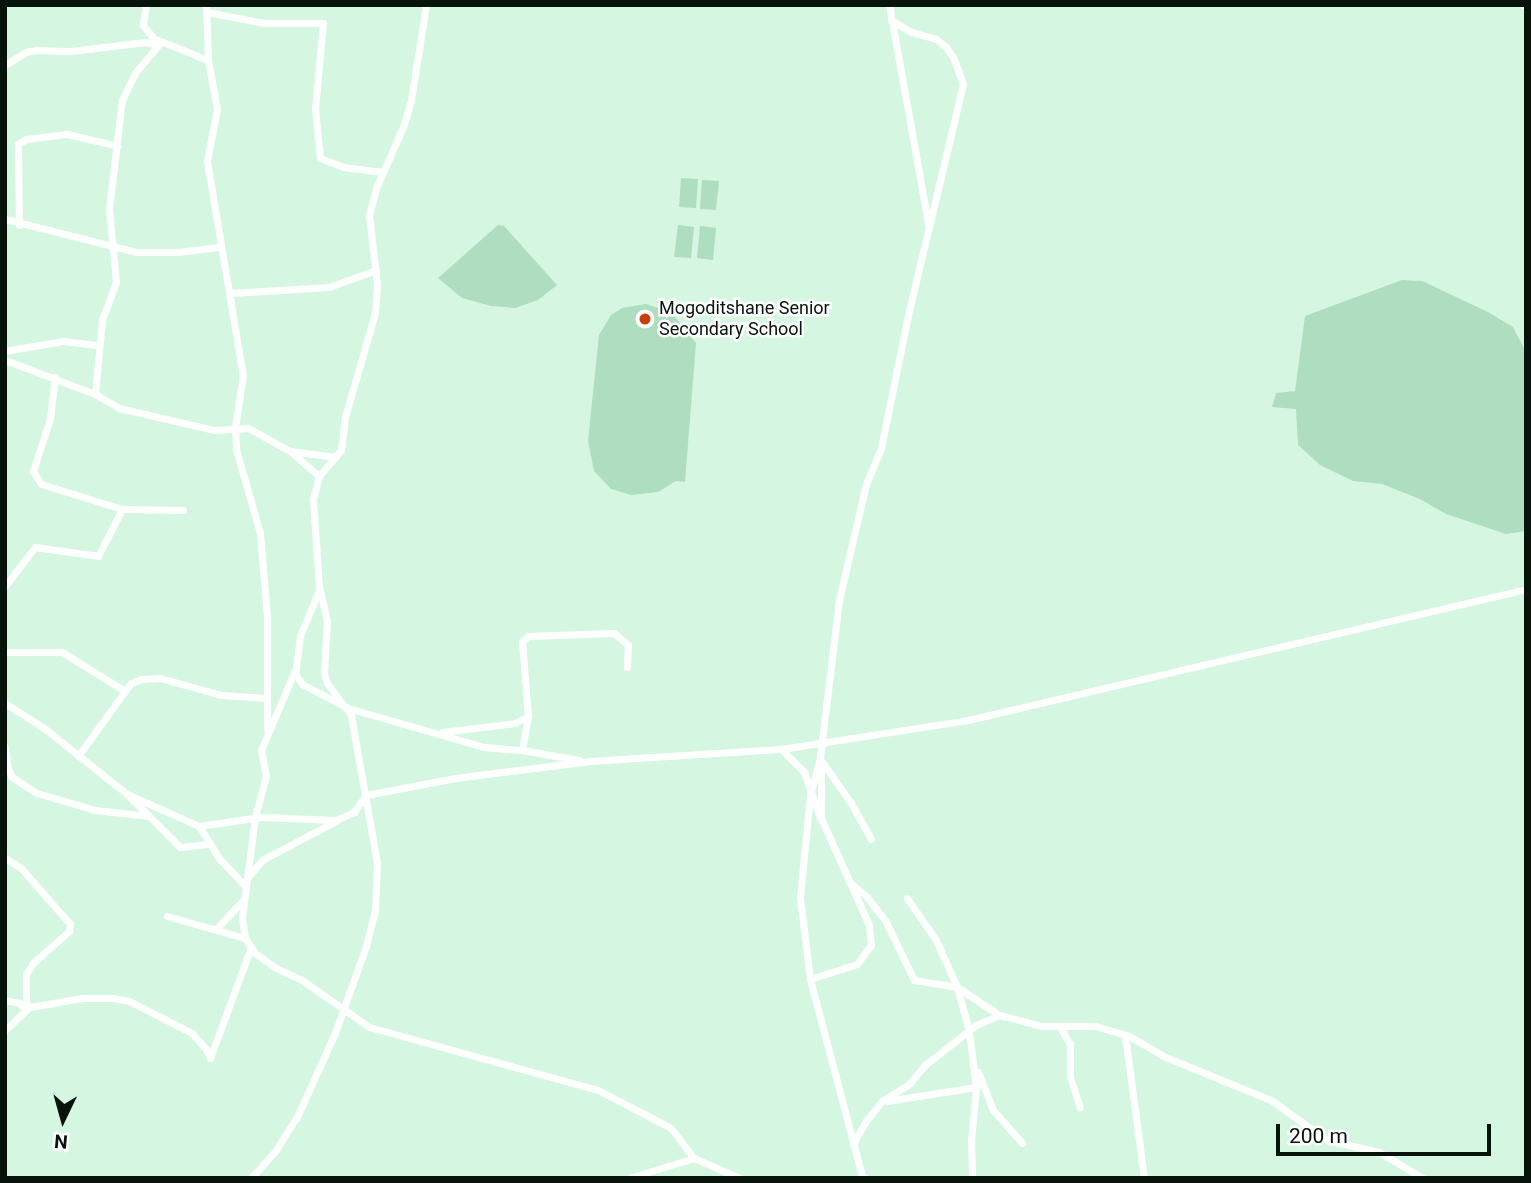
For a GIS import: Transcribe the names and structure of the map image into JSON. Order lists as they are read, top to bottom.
{
  "places": ["Mogoditshane Senior Secondary School"],
  "scale_bar": "200 m",
  "north": "bottom"
}
